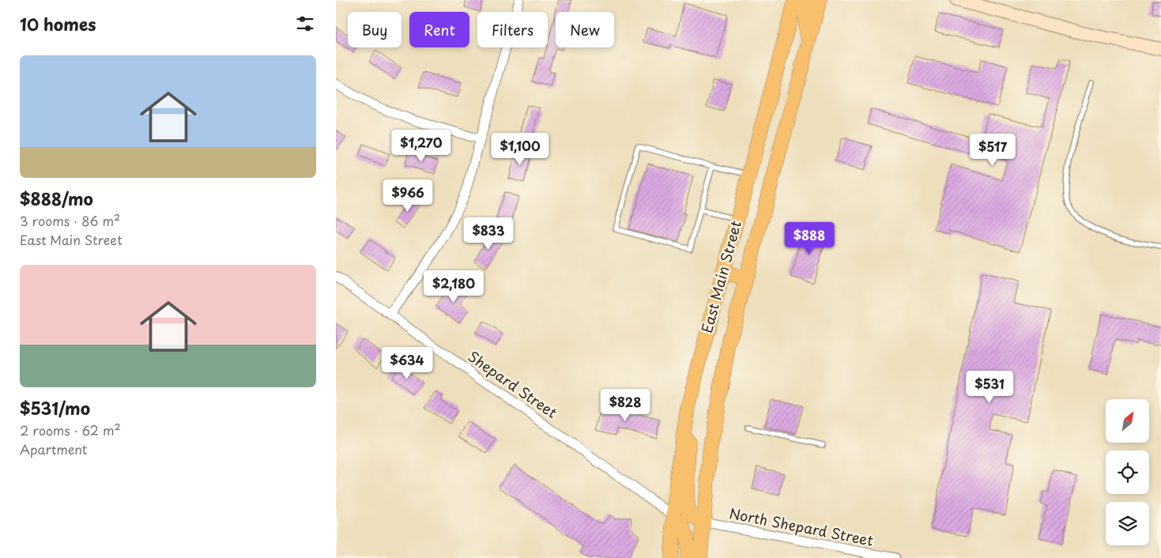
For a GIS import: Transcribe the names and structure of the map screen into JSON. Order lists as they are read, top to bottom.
{
  "streets": {
    "main road": ["East Main Street"],
    "street": ["Shepard Street", "North Shepard Street"]
  },
  "crossings": [
    ["East Main Street", "Shepard Street"],
    ["East Main Street", "North Shepard Street"]
  ],
  "north": "top right",
  "page": {
    "heading": "10 homes",
    "chip": [
      "Buy",
      "Rent",
      "Filters",
      "New"
    ],
    "list": [
      {
        "name": "$888/mo",
        "note": "3 rooms · 86 m² · East Main Street"
      },
      {
        "name": "$531/mo",
        "note": "2 rooms · 62 m² · Apartment"
      }
    ],
    "price": [
      "$1,270",
      "$1,100",
      "$517",
      "$966",
      "$833",
      "$888",
      "$2,180",
      "$634",
      "$531",
      "$828"
    ]
  }
}
